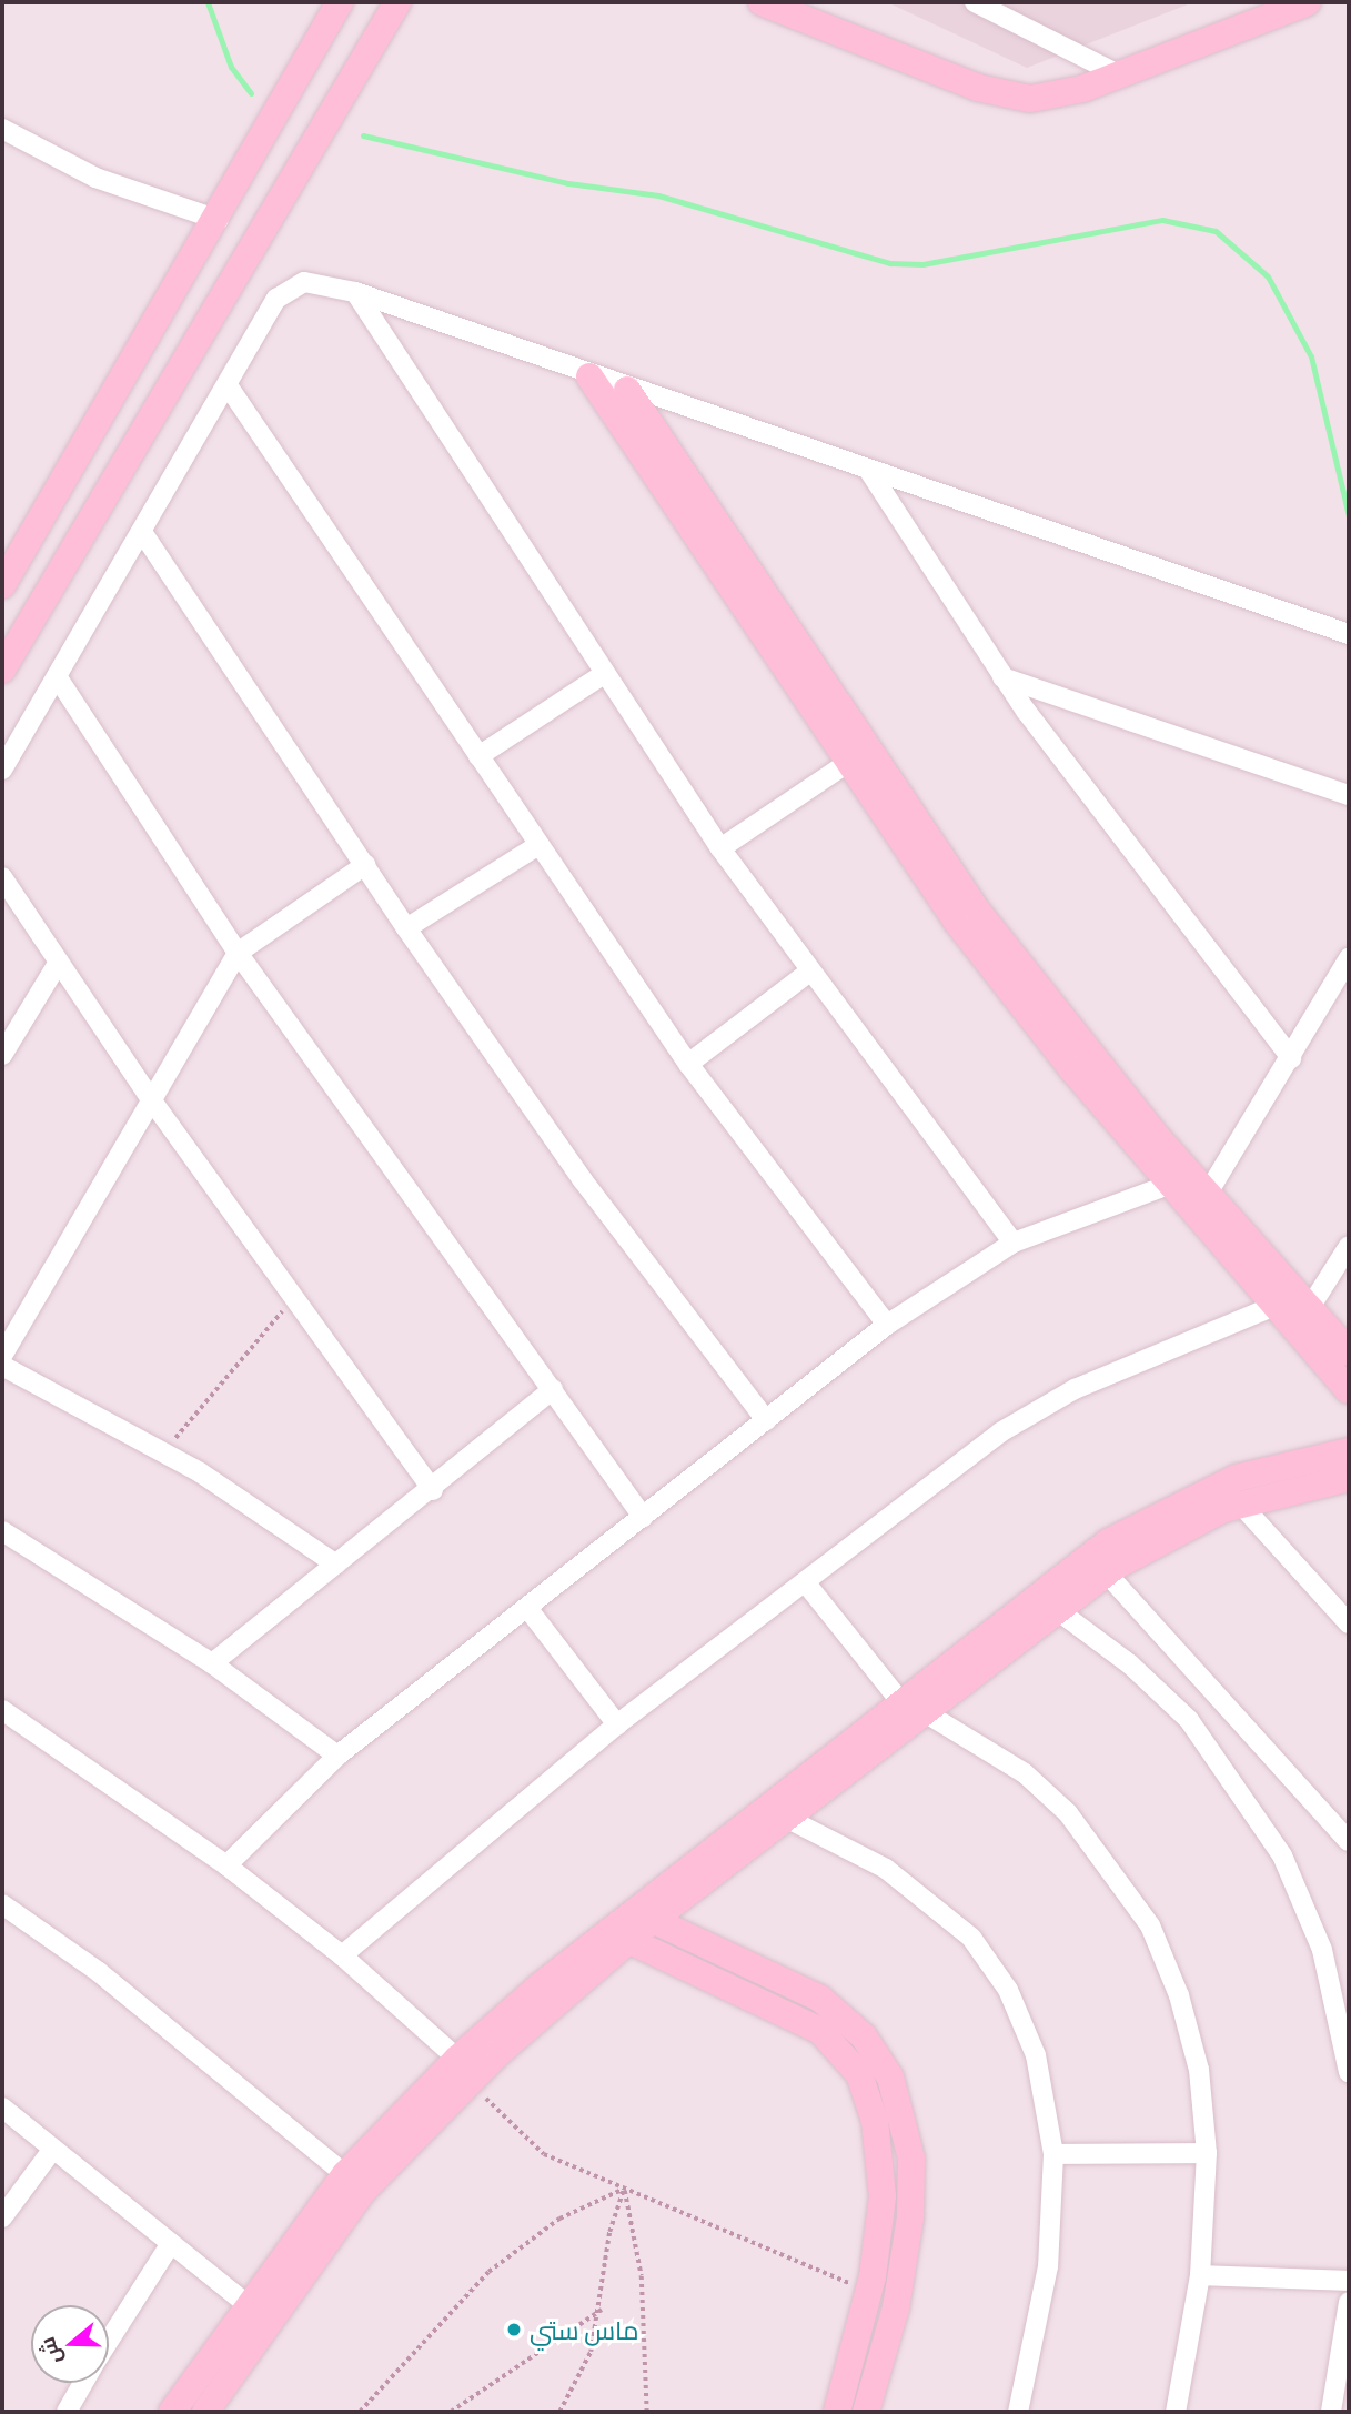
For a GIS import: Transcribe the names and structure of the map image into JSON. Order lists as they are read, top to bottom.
{
  "places": ["ماس ستي"],
  "north": "left"
}
